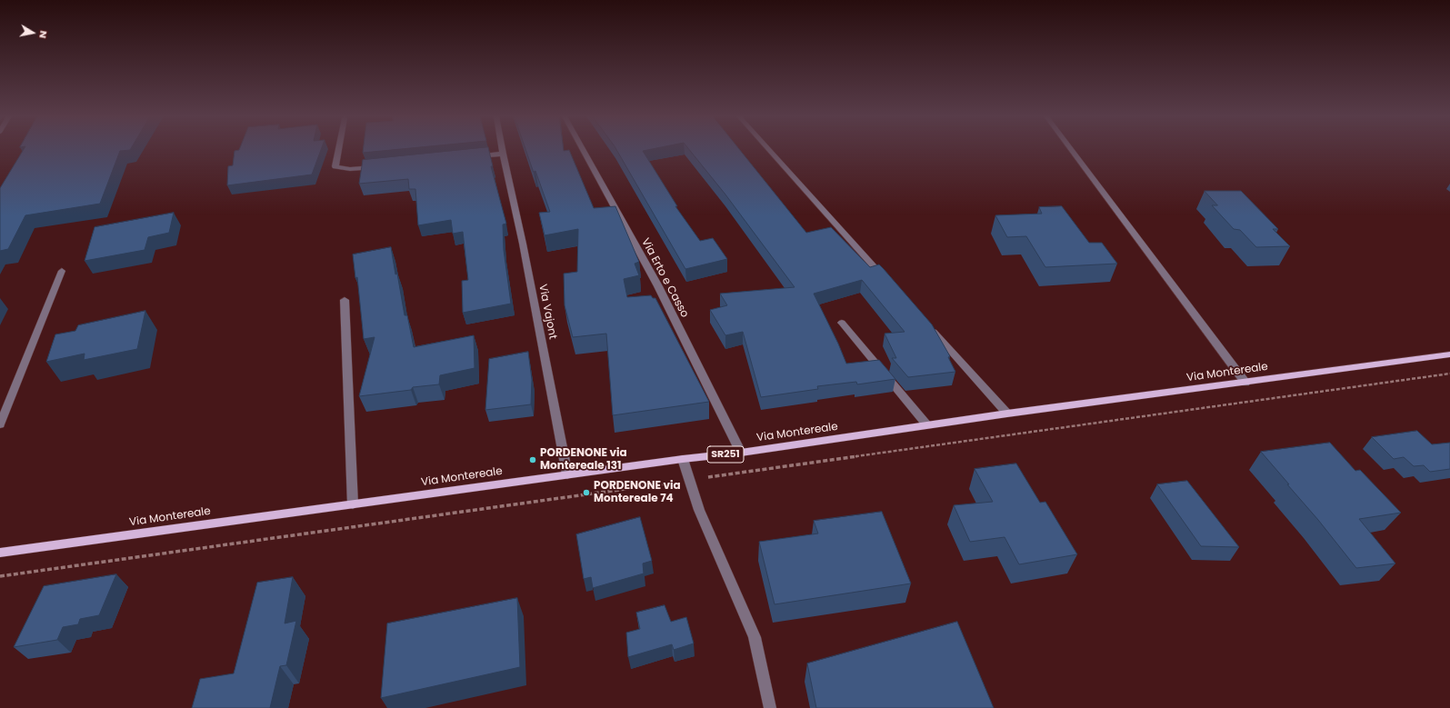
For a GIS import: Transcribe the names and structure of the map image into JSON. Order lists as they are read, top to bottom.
{
  "streets": {
    "main road": ["Via Montereale", "SR251"],
    "street": ["Via Erto e Casso", "Via Vajont"]
  },
  "crossings": [
    ["Via Erto e Casso", "Via Montereale"],
    ["Via Vajont", "Via Montereale"]
  ],
  "places": ["PORDENONE via Montereale 131", "PORDENONE via Montereale 74"],
  "north": "right"
}
